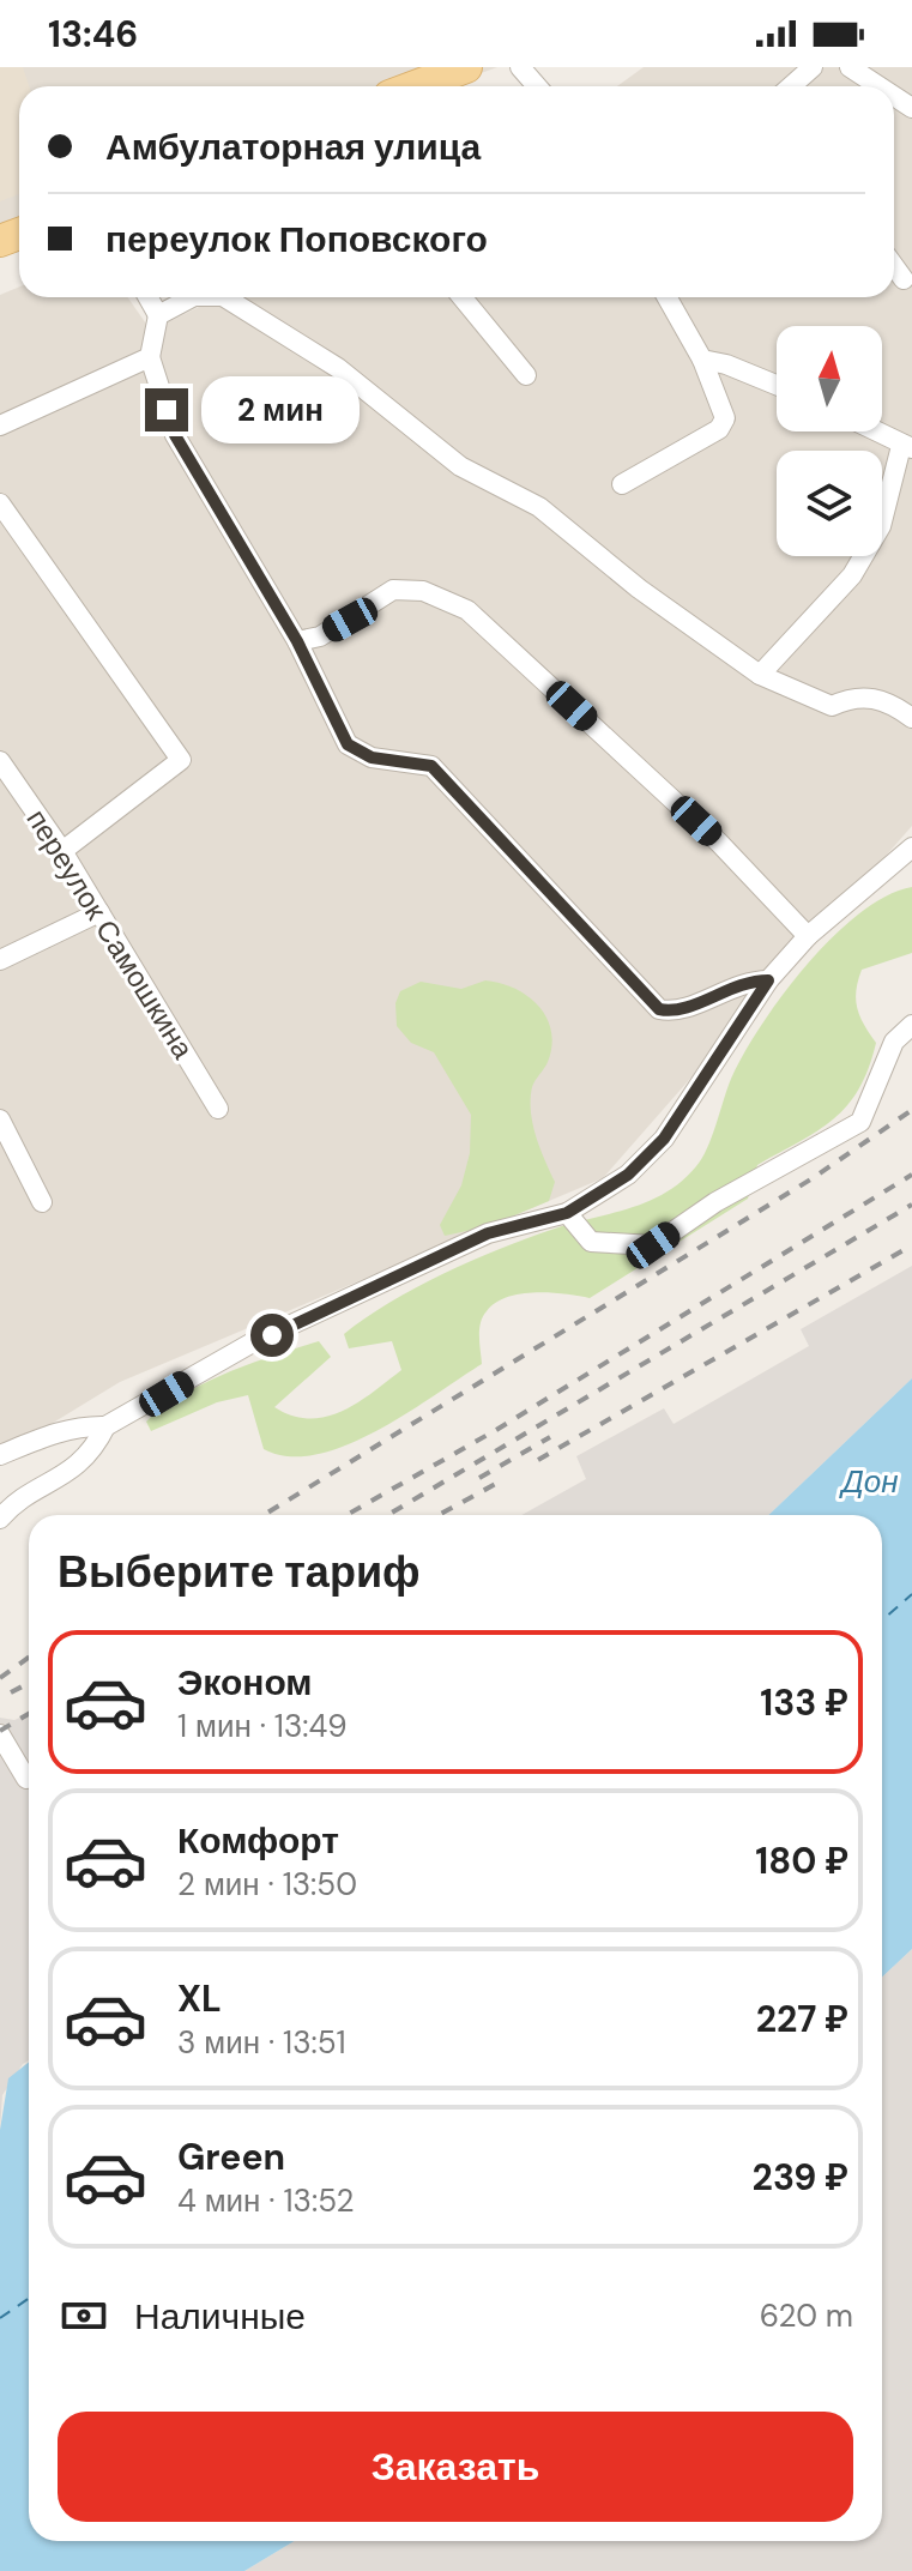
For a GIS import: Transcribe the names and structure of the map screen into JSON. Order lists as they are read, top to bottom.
{
  "streets": {
    "street": ["переулок Самошкина"]
  },
  "water": ["Дон"],
  "north": "top",
  "page": {
    "status": "13:46",
    "banner": ["Амбулаторная улица", "переулок Поповского"],
    "bubble": "2 мин",
    "heading": "Выберите тариф",
    "list": [
      {
        "name": "Эконом",
        "note": "1 мин · 13:49",
        "value": "133 ₽"
      },
      {
        "name": "Комфорт",
        "note": "2 мин · 13:50",
        "value": "180 ₽"
      },
      {
        "name": "XL",
        "note": "3 мин · 13:51",
        "value": "227 ₽"
      },
      {
        "name": "Green",
        "note": "4 мин · 13:52",
        "value": "239 ₽"
      }
    ],
    "pay": ["Наличные", "620 m"],
    "buttons": "Заказать"
  }
}
